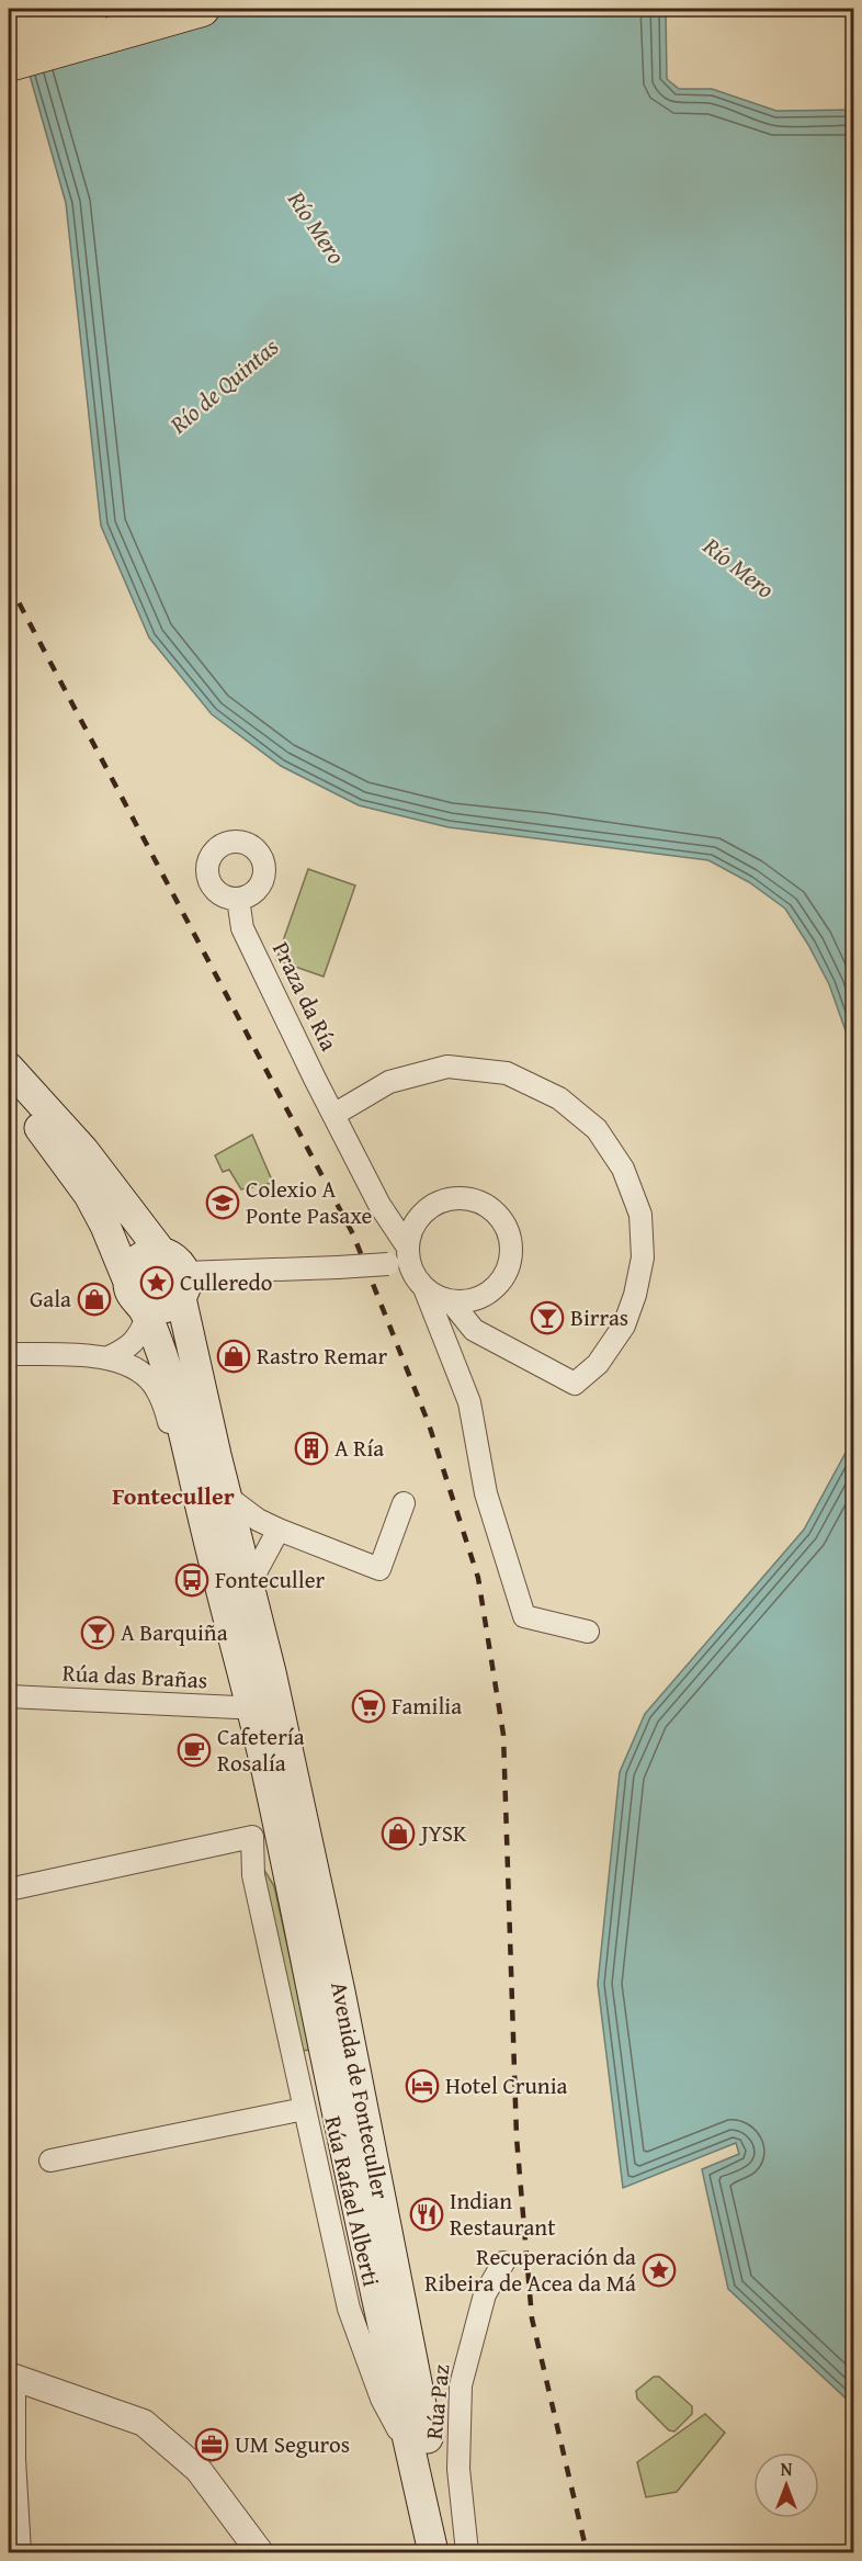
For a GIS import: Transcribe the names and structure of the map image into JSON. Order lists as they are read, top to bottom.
{
  "streets": {
    "main road": ["Avenida de Fonteculler"],
    "street": [
      "Praza da Ría",
      "Rúa das Brañas",
      "Rúa Rafael Alberti",
      "Rúa Paz"
    ]
  },
  "crossings": [
    ["Rúa das Brañas", "Avenida de Fonteculler"],
    ["Avenida de Fonteculler", "Rúa Rafael Alberti"]
  ],
  "districts": ["Fonteculler"],
  "water": ["Río Mero", "Río de Quintas"],
  "places": {
    "school or university": ["Colexio A Ponte Pasaxe"],
    "place": ["Culleredo", "Recuperación da Ribeira de Acea da Má"],
    "shop": ["Gala", "Rastro Remar", "JYSK"],
    "bar": ["Birras", "A Barquiña"],
    "building": ["A Ría"],
    "bus stop": ["Fonteculler"],
    "supermarket": ["Familia"],
    "cafe": ["Cafetería Rosalía"],
    "hotel": ["Hotel Crunia"],
    "restaurant": ["Indian Restaurant"],
    "office": ["UM Seguros"]
  },
  "north": "top"
}
